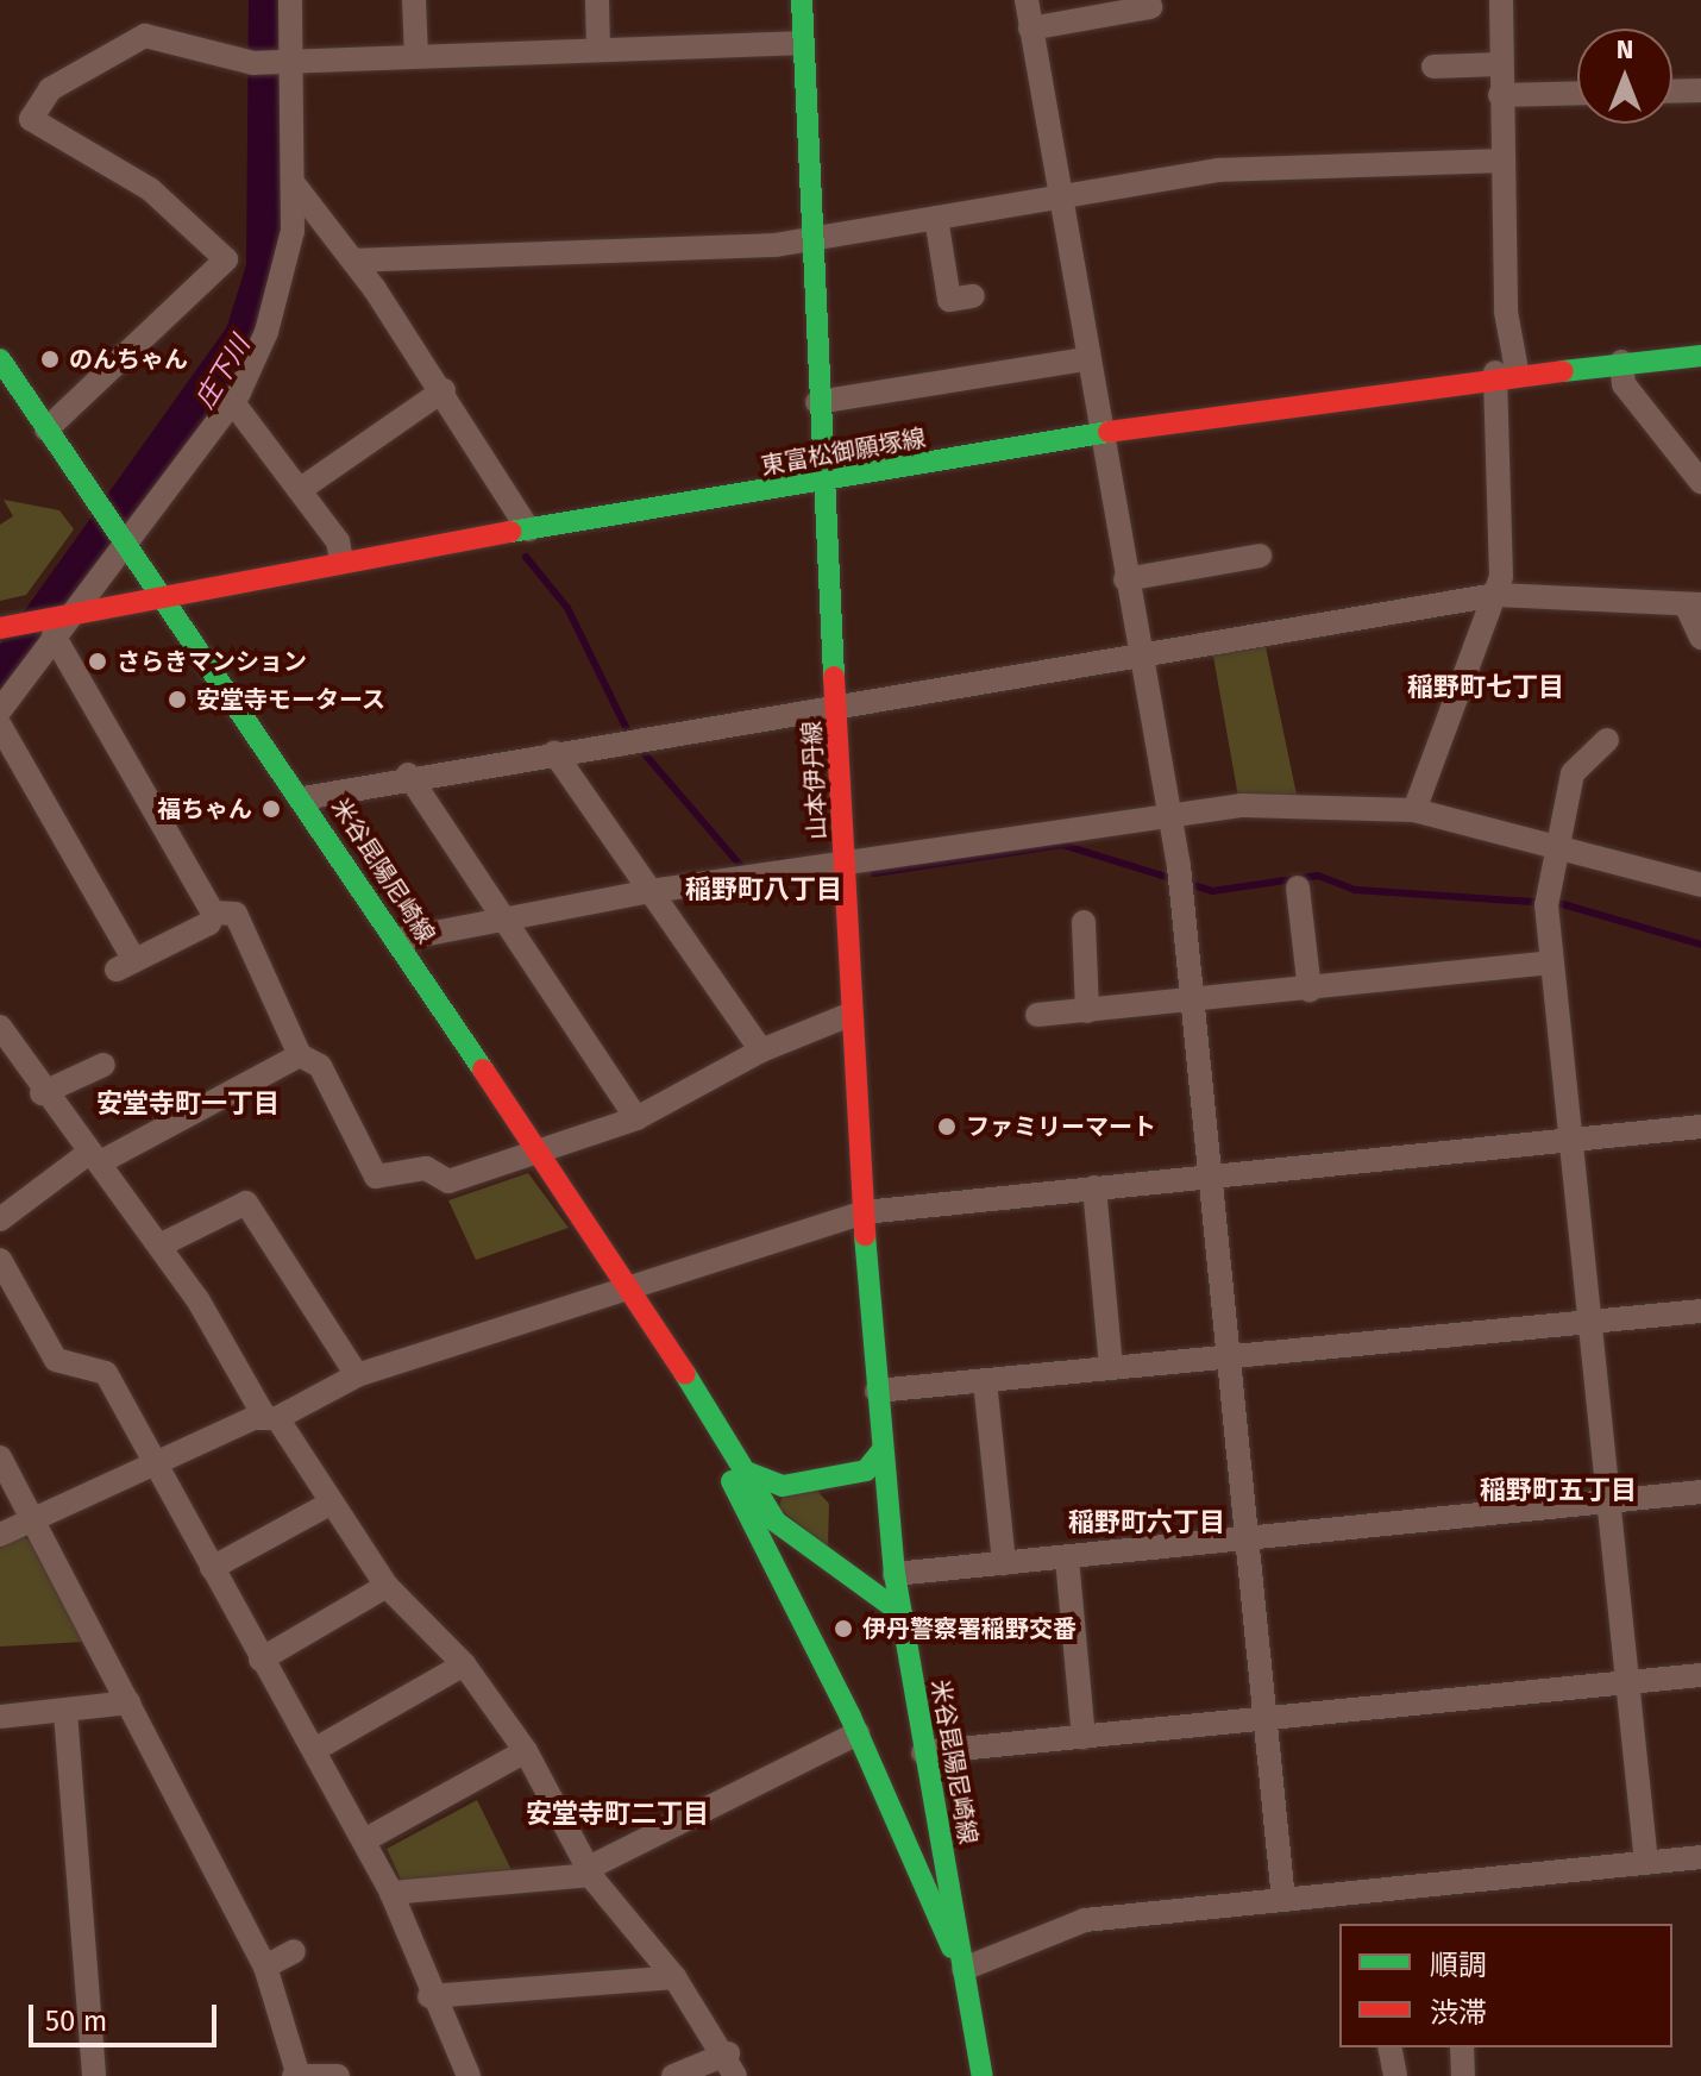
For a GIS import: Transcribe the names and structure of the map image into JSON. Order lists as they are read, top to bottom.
{
  "streets": {
    "main road": ["東富松御願塚線", "山本伊丹線", "米谷昆陽尼崎線"]
  },
  "crossings": [
    ["東富松御願塚線", "山本伊丹線"],
    ["東富松御願塚線", "米谷昆陽尼崎線"],
    ["山本伊丹線", "米谷昆陽尼崎線"]
  ],
  "districts": [
    "稲野町七丁目",
    "稲野町八丁目",
    "安堂寺町一丁目",
    "稲野町五丁目",
    "稲野町六丁目",
    "安堂寺町二丁目"
  ],
  "water": ["庄下川"],
  "places": [
    "のんちゃん",
    "さらきマンション",
    "安堂寺モータース",
    "福ちゃん",
    "ファミリーマート",
    "伊丹警察署稲野交番"
  ],
  "legend": ["順調", "渋滞"],
  "scale_bar": "50 m",
  "north": "top"
}
